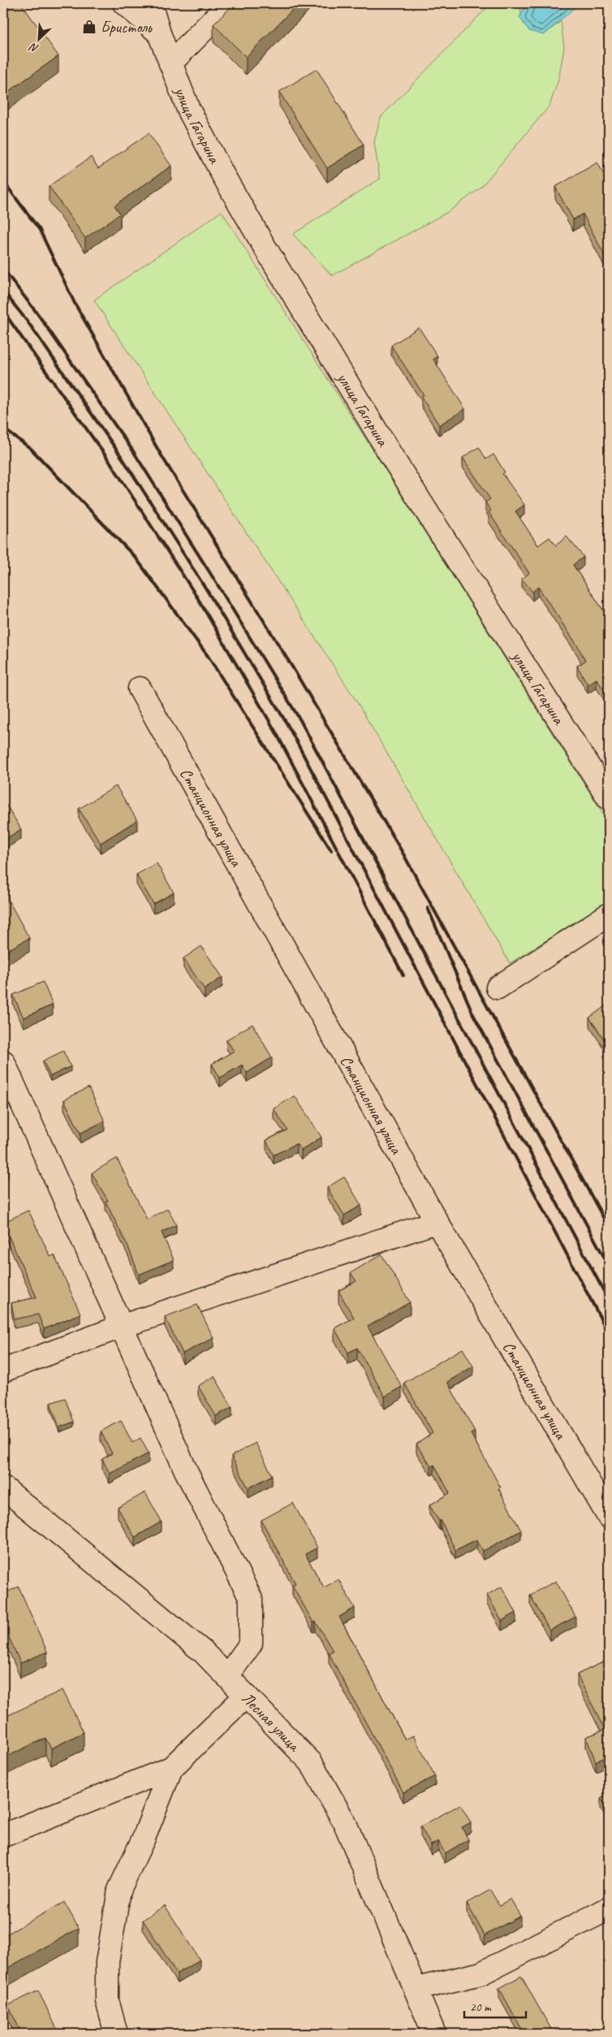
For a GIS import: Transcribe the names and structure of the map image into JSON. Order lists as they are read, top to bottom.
{
  "streets": {
    "street": ["улица Гагарина", "Станционная улица", "Лесная улица"]
  },
  "places": {
    "shop": ["Бристоль"]
  },
  "scale_bar": "20 m",
  "north": "bottom left"
}
